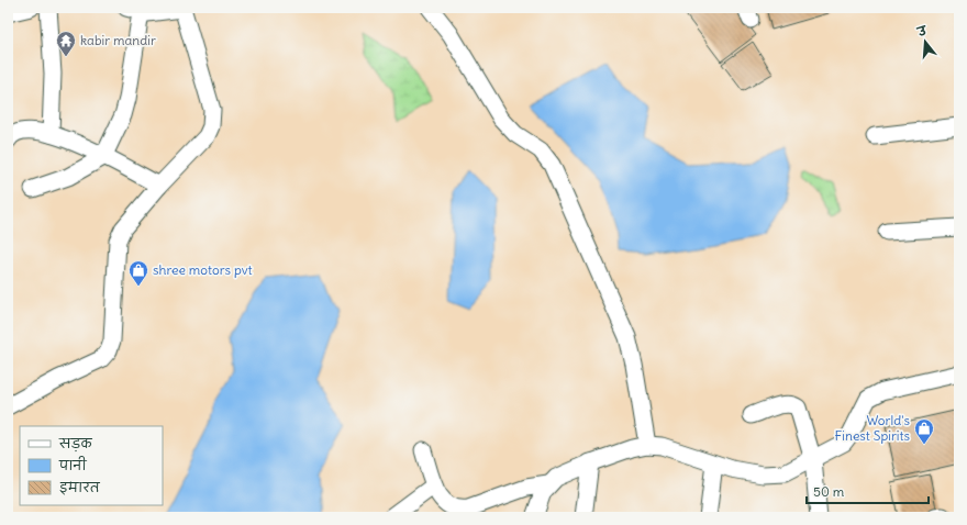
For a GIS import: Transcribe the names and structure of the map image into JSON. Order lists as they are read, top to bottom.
{
  "places": {
    "temple": ["kabir mandir"],
    "shop": ["shree motors pvt", "World's Finest Spirits"]
  },
  "legend": ["सड़क", "पानी", "इमारत"],
  "scale_bar": "50 m",
  "north": "top"
}
